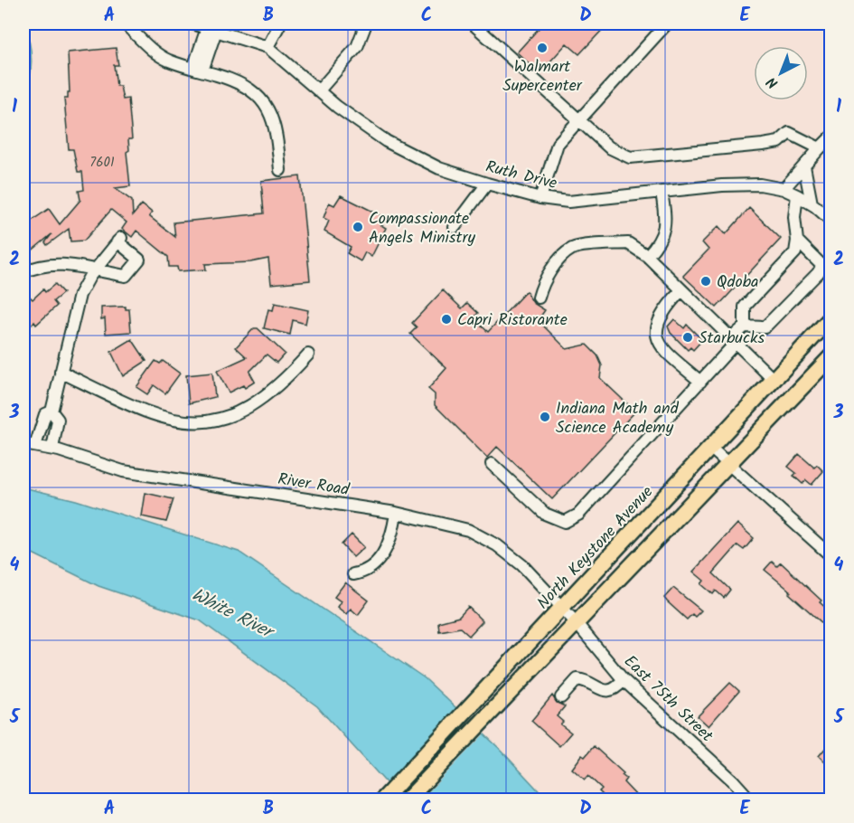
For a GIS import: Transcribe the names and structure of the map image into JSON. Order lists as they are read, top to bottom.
{
  "streets": {
    "main road": ["North Keystone Avenue"],
    "street": ["Ruth Drive", "River Road", "East 75th Street"]
  },
  "crossings": [
    ["River Road", "North Keystone Avenue"],
    ["River Road", "East 75th Street"],
    ["North Keystone Avenue", "East 75th Street"]
  ],
  "water": ["White River"],
  "places": [
    "Walmart Supercenter",
    "Compassionate Angels Ministry",
    "Qdoba",
    "Capri Ristorante",
    "Starbucks",
    "Indiana Math and Science Academy"
  ],
  "house_numbers": ["7601"],
  "north": "bottom left",
  "grid": {
    "columns": [
      "A",
      "B",
      "C",
      "D",
      "E"
    ],
    "rows": [
      "1",
      "2",
      "3",
      "4",
      "5"
    ]
  }
}
